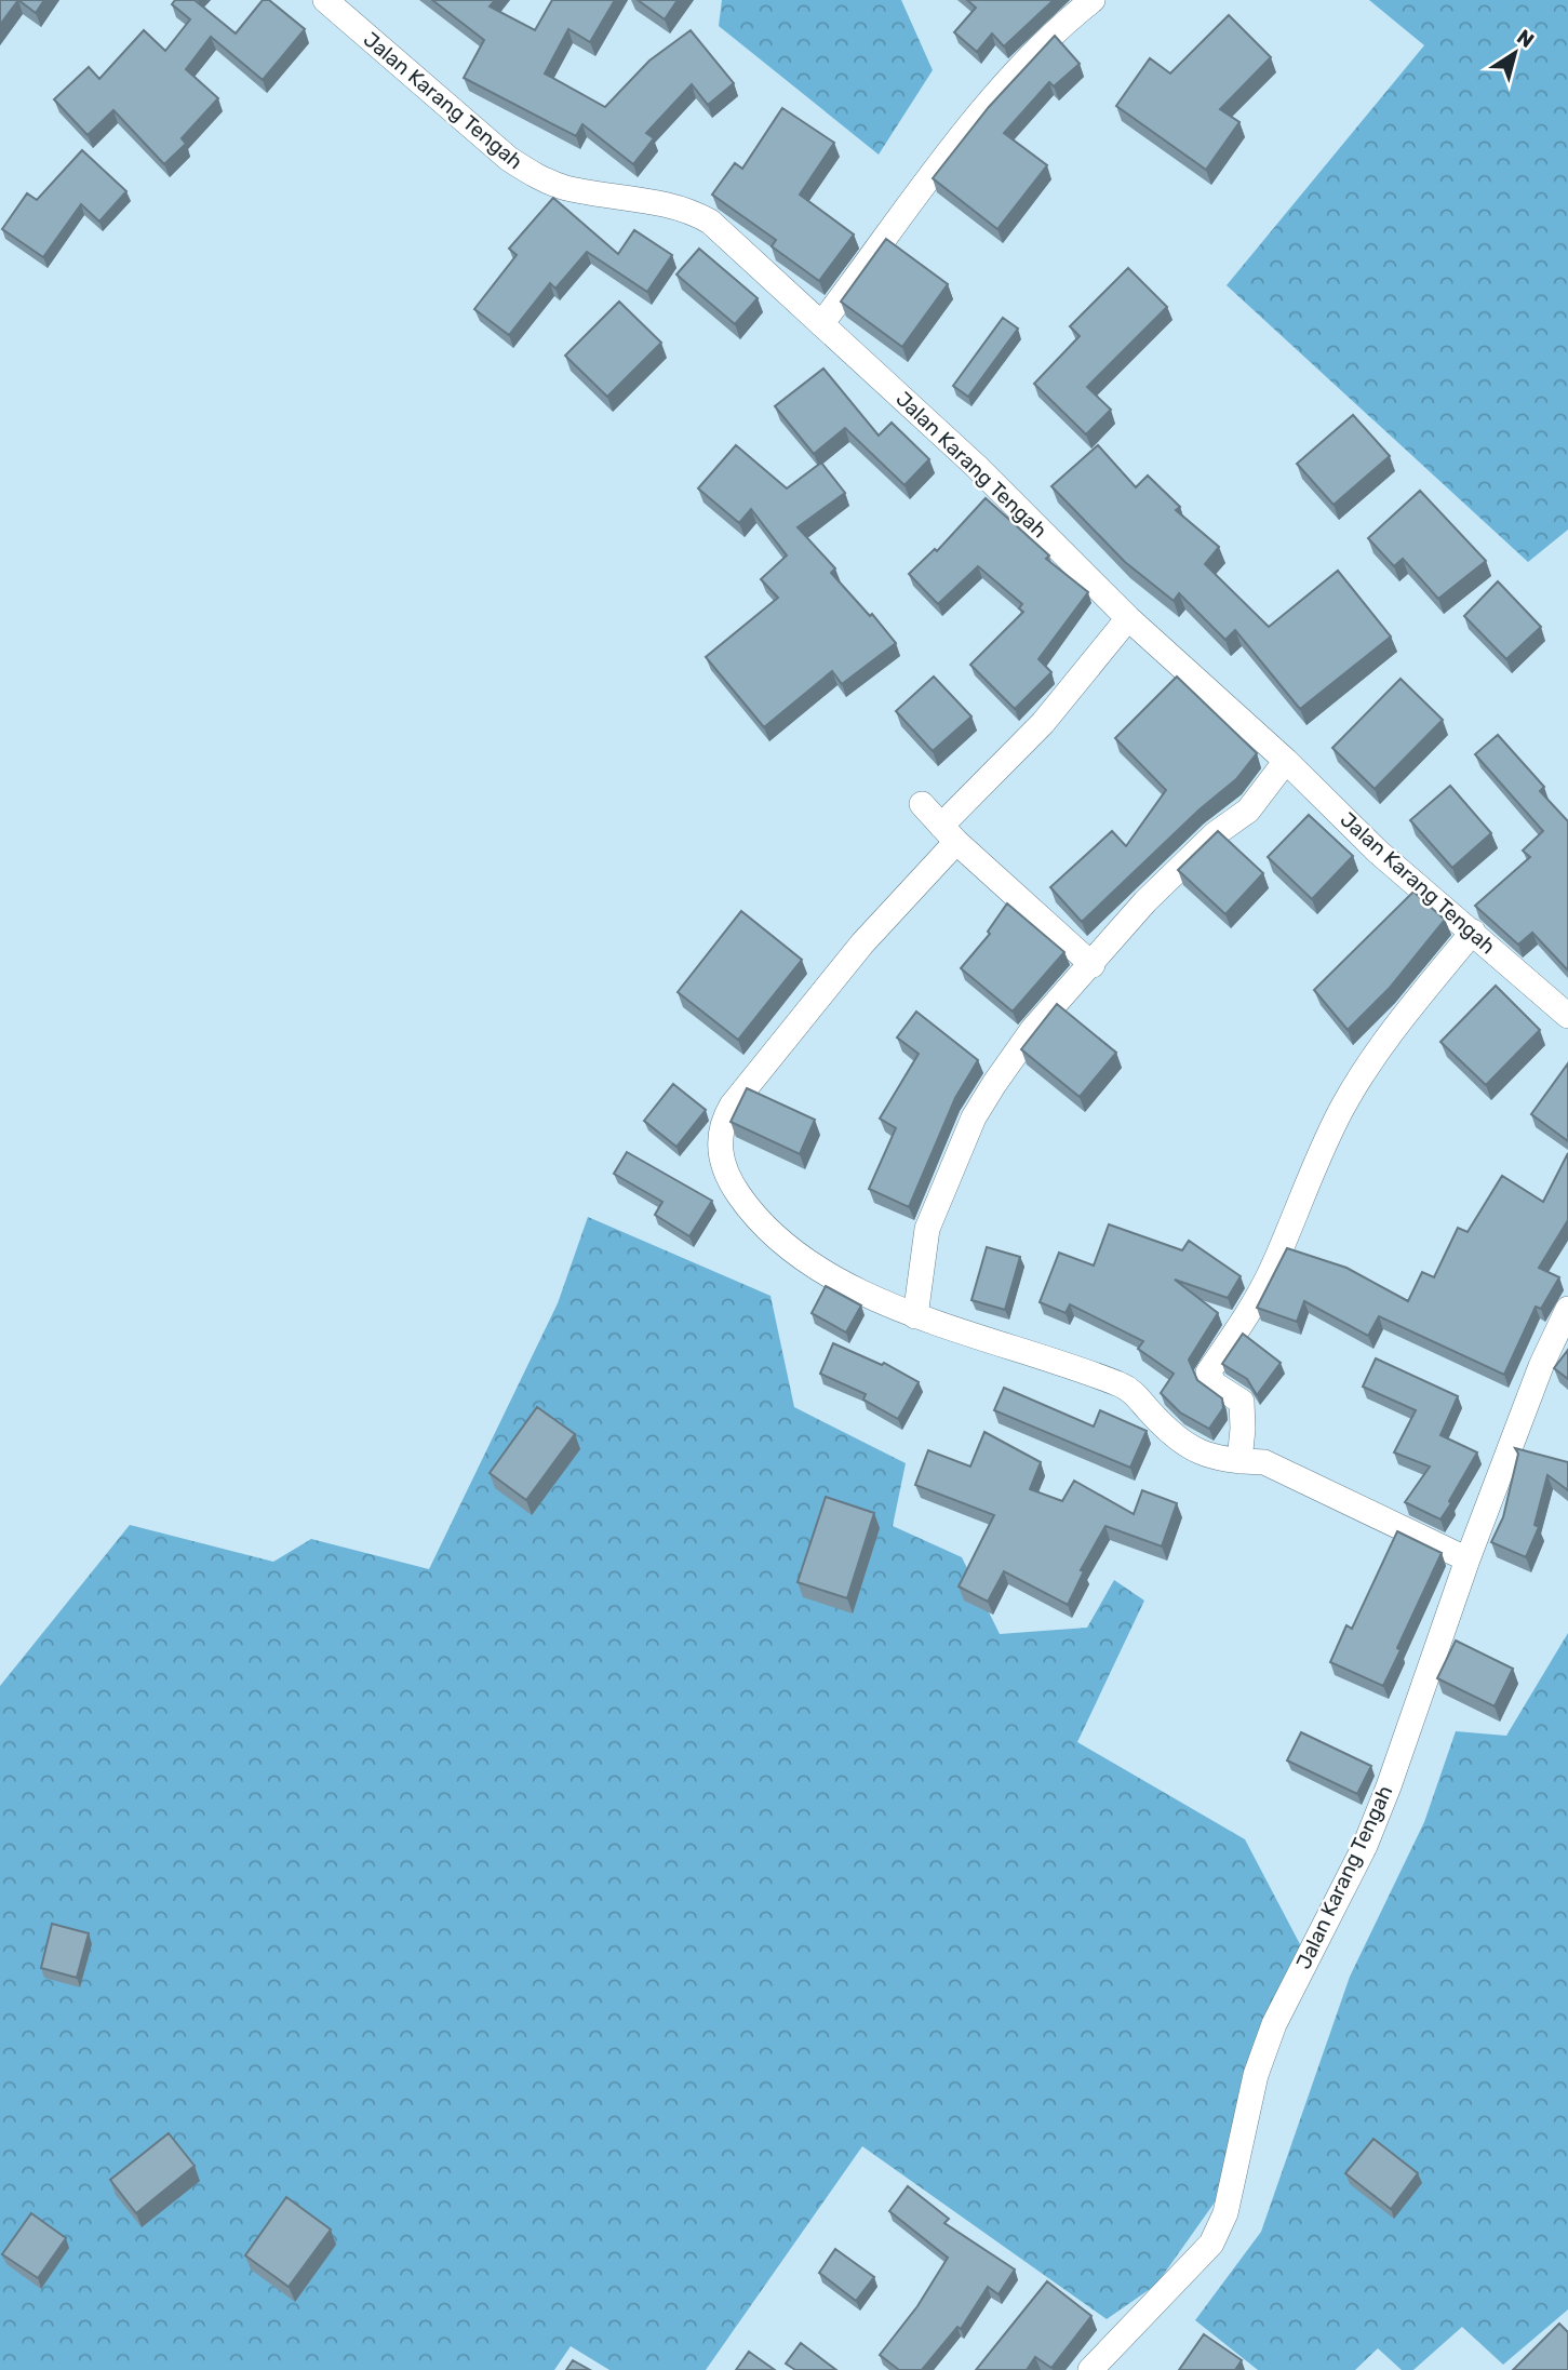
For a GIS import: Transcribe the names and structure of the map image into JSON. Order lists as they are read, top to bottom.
{
  "streets": {
    "street": ["Jalan Karang Tengah"]
  },
  "north": "top right"
}
